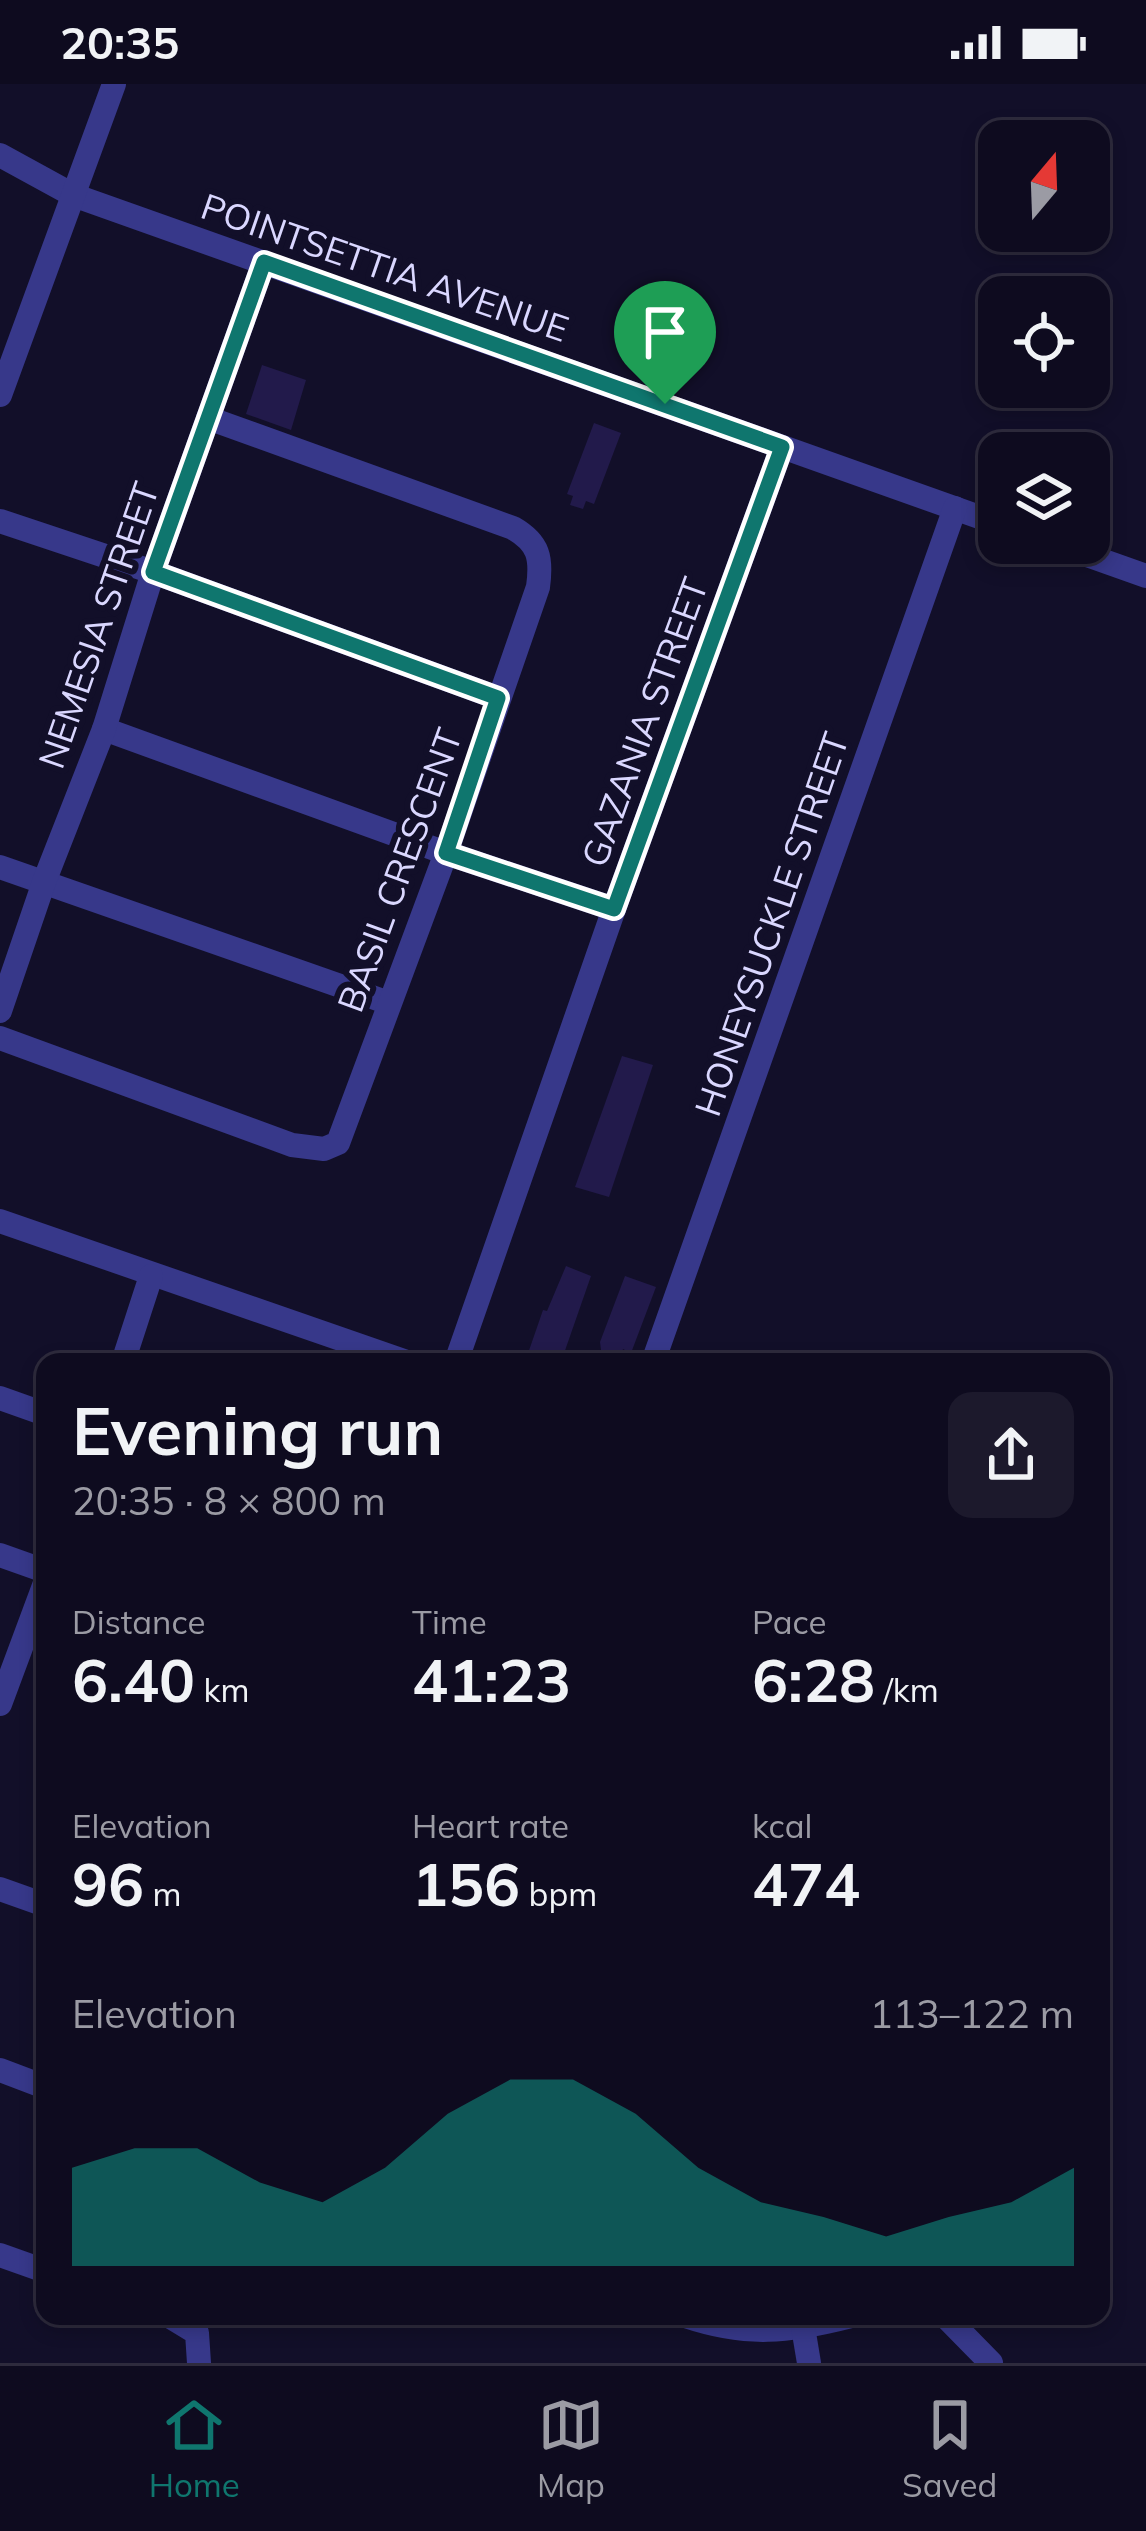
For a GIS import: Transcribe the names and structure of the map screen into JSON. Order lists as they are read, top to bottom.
{
  "streets": {
    "street": [
      "POINTSETTIA AVENUE",
      "NEMESIA STREET",
      "GAZANIA STREET",
      "BASIL CRESCENT",
      "HONEYSUCKLE STREET"
    ]
  },
  "crossings": [
    ["POINTSETTIA AVENUE", "NEMESIA STREET"],
    ["POINTSETTIA AVENUE", "GAZANIA STREET"],
    ["POINTSETTIA AVENUE", "HONEYSUCKLE STREET"],
    ["NEMESIA STREET", "BASIL CRESCENT"]
  ],
  "north": "top",
  "page": {
    "status": "20:35",
    "heading": ["Evening run", "20:35 · 8 × 800 m"],
    "stats": [
      ["Distance", "6.40 km"],
      ["Time", "41:23"],
      ["Pace", "6:28 /km"],
      ["Elevation", "96 m"],
      ["Heart rate", "156 bpm"],
      ["kcal", "474"]
    ],
    "chart": ["Elevation", "113–122 m"],
    "tabs": ["Home", "Map", "Saved"]
  }
}
